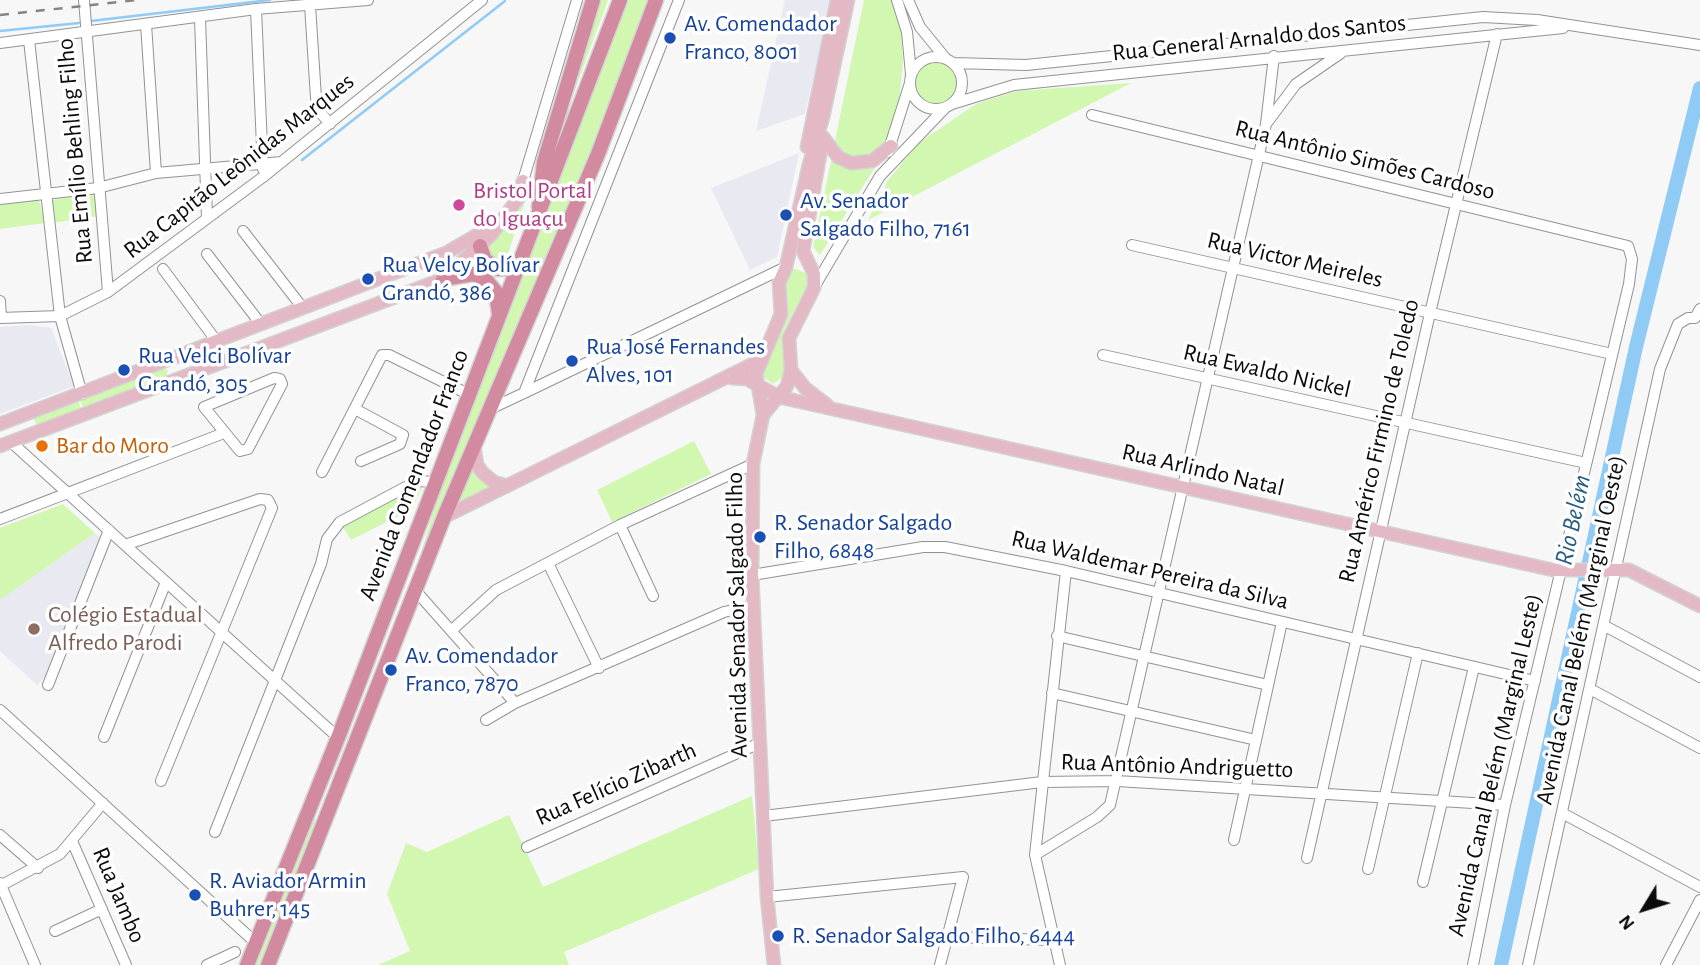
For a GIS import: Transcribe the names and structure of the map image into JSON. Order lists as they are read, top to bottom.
{
  "streets": {
    "highway": ["Avenida Comendador Franco"],
    "main road": ["Rua Arlindo Natal", "Avenida Senador Salgado Filho"],
    "street": [
      "Rua General Arnaldo dos Santos",
      "Rua Emílio Behling Filho",
      "Rua Antônio Simões Cardoso",
      "Rua Capitão Leônidas Marques",
      "Rua Victor Meireles",
      "Rua Ewaldo Nickel",
      "Rua Américo Firmino de Toledo",
      "Rua Waldemar Pereira da Silva",
      "Avenida Canal Belém (Marginal Oeste)",
      "Avenida Canal Belém (Marginal Leste)",
      "Rua Antônio Andriguetto",
      "Rua Felício Zibarth",
      "Rua Jambo"
    ]
  },
  "crossings": [
    ["Rua General Arnaldo dos Santos", "Rua Américo Firmino de Toledo"],
    ["Rua Emílio Behling Filho", "Rua Capitão Leônidas Marques"],
    ["Rua Antônio Simões Cardoso", "Rua Américo Firmino de Toledo"],
    ["Rua Antônio Simões Cardoso", "Avenida Canal Belém (Marginal Leste)"],
    ["Rua Victor Meireles", "Rua Américo Firmino de Toledo"],
    ["Rua Victor Meireles", "Avenida Canal Belém (Marginal Leste)"],
    ["Rua Ewaldo Nickel", "Rua Américo Firmino de Toledo"],
    ["Rua Ewaldo Nickel", "Avenida Canal Belém (Marginal Leste)"],
    ["Rua Américo Firmino de Toledo", "Rua Arlindo Natal"],
    ["Rua Américo Firmino de Toledo", "Rua Waldemar Pereira da Silva"],
    ["Rua Américo Firmino de Toledo", "Rua Antônio Andriguetto"],
    ["Rua Arlindo Natal", "Avenida Canal Belém (Marginal Oeste)"],
    ["Rua Arlindo Natal", "Avenida Canal Belém (Marginal Leste)"],
    ["Avenida Comendador Franco", "Avenida Senador Salgado Filho"],
    ["Rua Waldemar Pereira da Silva", "Avenida Senador Salgado Filho"],
    ["Rua Waldemar Pereira da Silva", "Avenida Canal Belém (Marginal Leste)"],
    ["Avenida Senador Salgado Filho", "Rua Antônio Andriguetto"],
    ["Avenida Senador Salgado Filho", "Rua Felício Zibarth"],
    ["Avenida Canal Belém (Marginal Leste)", "Rua Antônio Andriguetto"]
  ],
  "water": ["Rio Belém"],
  "places": [
    "Av. Comendador Franco, 8001",
    "Bristol Portal do Iguaçu",
    "Av. Senador Salgado Filho, 7161",
    "Rua Velcy Bolívar Grandó, 386",
    "Rua José Fernandes Alves, 101",
    "Rua Velci Bolívar Grandó, 305",
    "Bar do Moro",
    "R. Senador Salgado Filho, 6848",
    "Colégio Estadual Alfredo Parodi",
    "Av. Comendador Franco, 7870",
    "R. Aviador Armin Buhrer, 145",
    "R. Senador Salgado Filho, 6444"
  ],
  "north": "bottom left"
}
